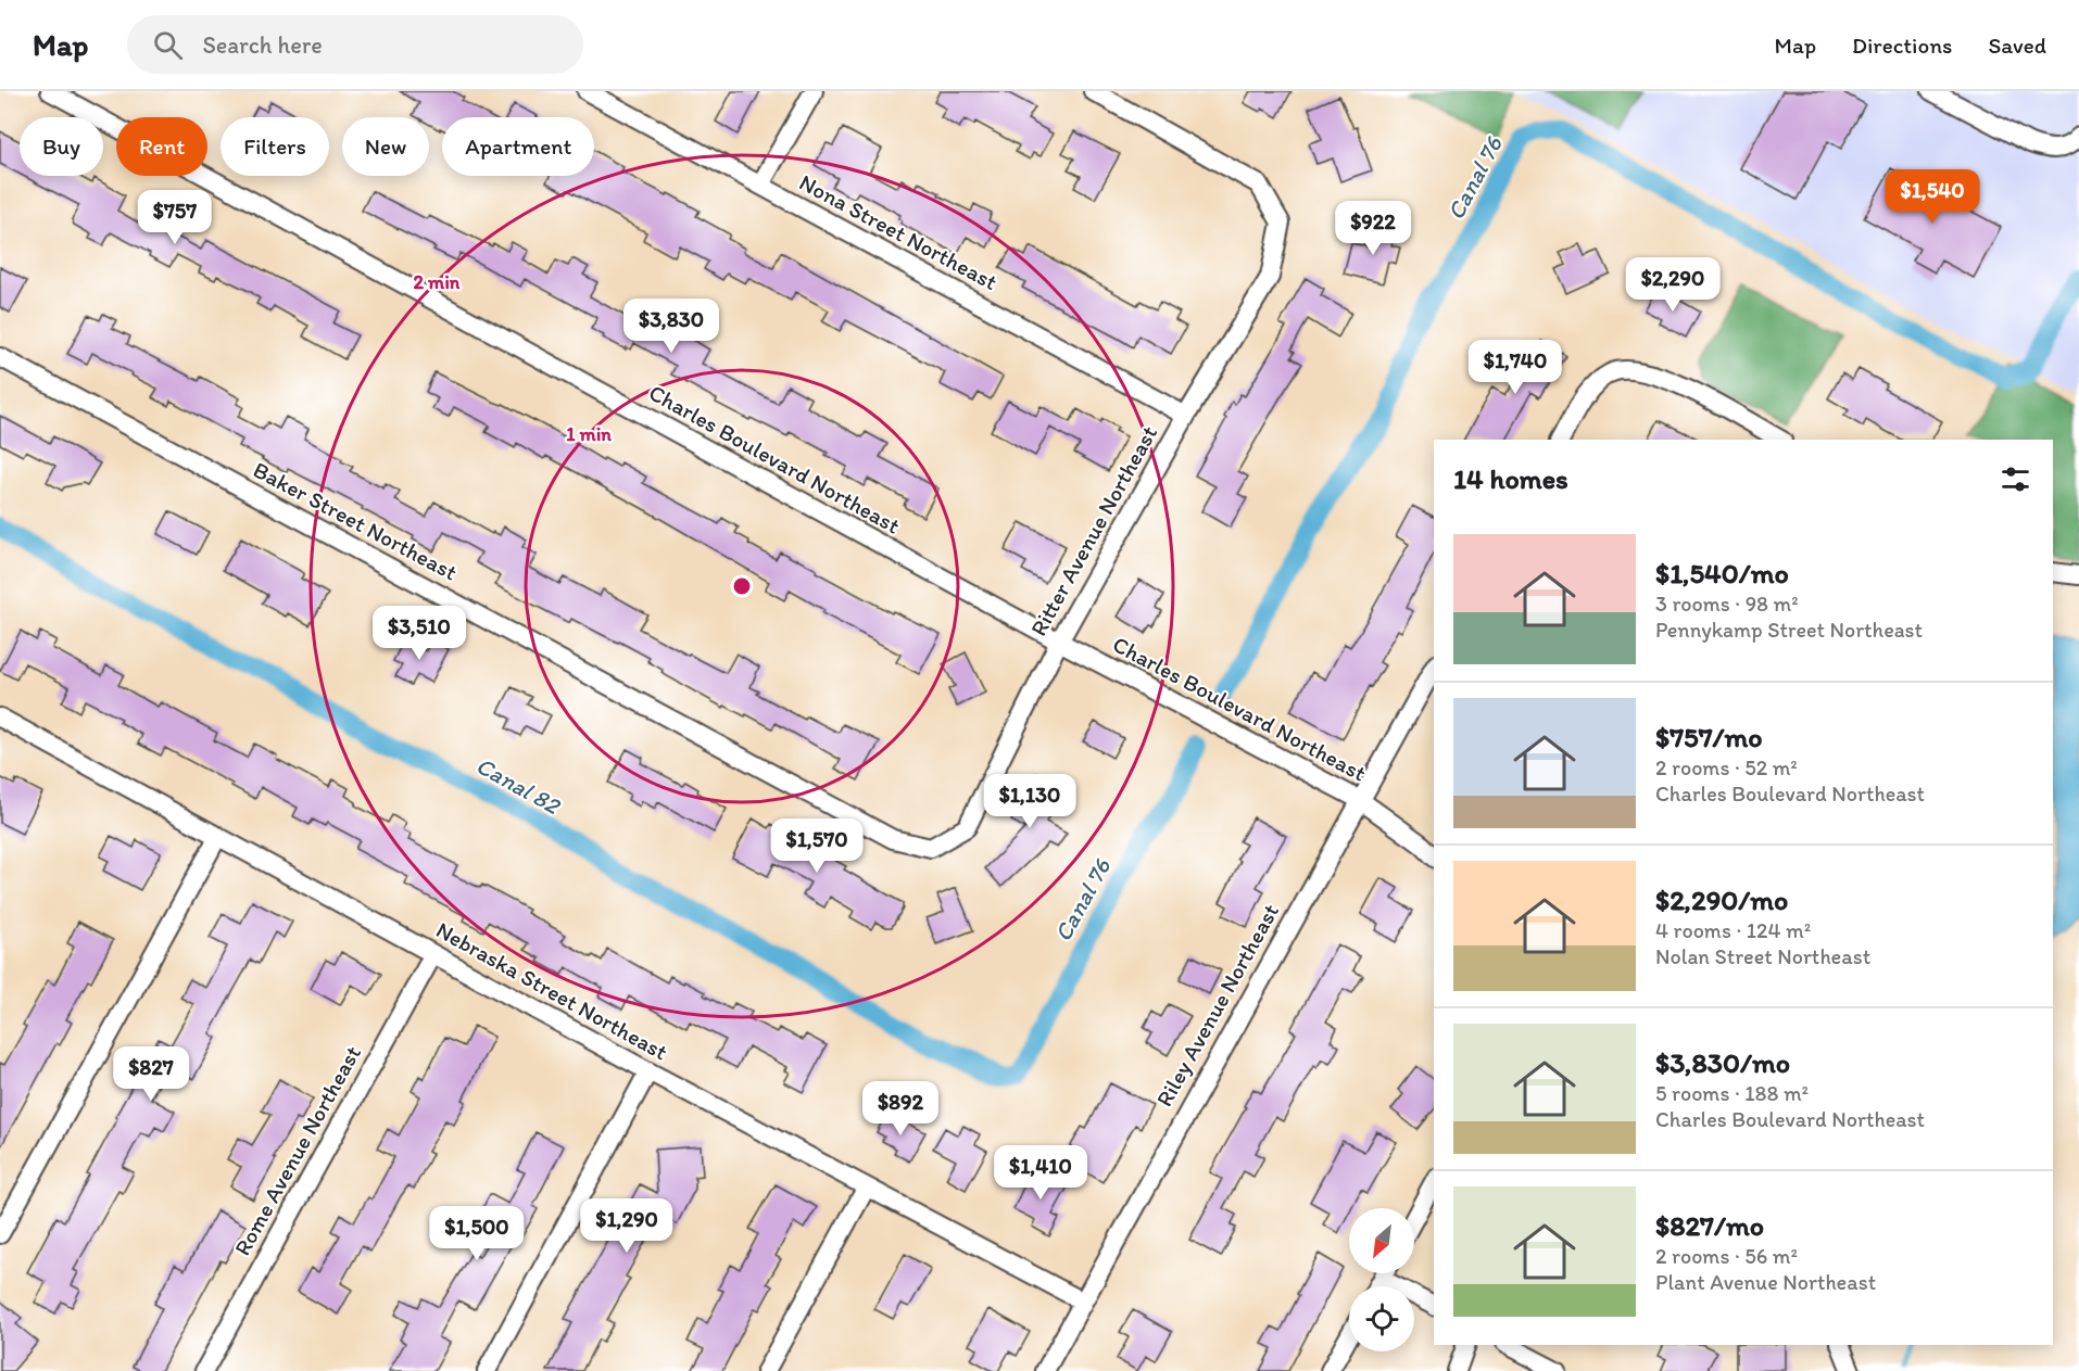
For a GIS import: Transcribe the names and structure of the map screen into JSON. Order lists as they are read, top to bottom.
{
  "streets": {
    "street": [
      "Nona Street Northeast",
      "Charles Boulevard Northeast",
      "Baker Street Northeast",
      "Ritter Avenue Northeast",
      "Nebraska Street Northeast",
      "Riley Avenue Northeast",
      "Rome Avenue Northeast"
    ]
  },
  "crossings": [
    ["Nona Street Northeast", "Ritter Avenue Northeast"],
    ["Charles Boulevard Northeast", "Ritter Avenue Northeast"],
    ["Charles Boulevard Northeast", "Riley Avenue Northeast"],
    ["Baker Street Northeast", "Ritter Avenue Northeast"],
    ["Nebraska Street Northeast", "Riley Avenue Northeast"],
    ["Nebraska Street Northeast", "Rome Avenue Northeast"]
  ],
  "water": ["Canal 76", "Canal 82"],
  "north": "bottom left",
  "page": {
    "header": "Map",
    "search": "Search here",
    "nav": ["Map", "Directions", "Saved"],
    "chip": [
      "Buy",
      "Rent",
      "Filters",
      "New",
      "Apartment"
    ],
    "price": [
      "$1,540",
      "$757",
      "$922",
      "$2,290",
      "$3,830",
      "$1,740",
      "$3,510",
      "$1,130",
      "$1,570",
      "$827",
      "$892",
      "$1,410",
      "$1,290",
      "$1,500"
    ],
    "heading": "14 homes",
    "list": [
      {
        "name": "$1,540/mo",
        "note": "3 rooms · 98 m² · Pennykamp Street Northeast"
      },
      {
        "name": "$757/mo",
        "note": "2 rooms · 52 m² · Charles Boulevard Northeast"
      },
      {
        "name": "$2,290/mo",
        "note": "4 rooms · 124 m² · Nolan Street Northeast"
      },
      {
        "name": "$3,830/mo",
        "note": "5 rooms · 188 m² · Charles Boulevard Northeast"
      },
      {
        "name": "$827/mo",
        "note": "2 rooms · 56 m² · Plant Avenue Northeast"
      }
    ]
  },
  "rings": ["2 min", "1 min"]
}
